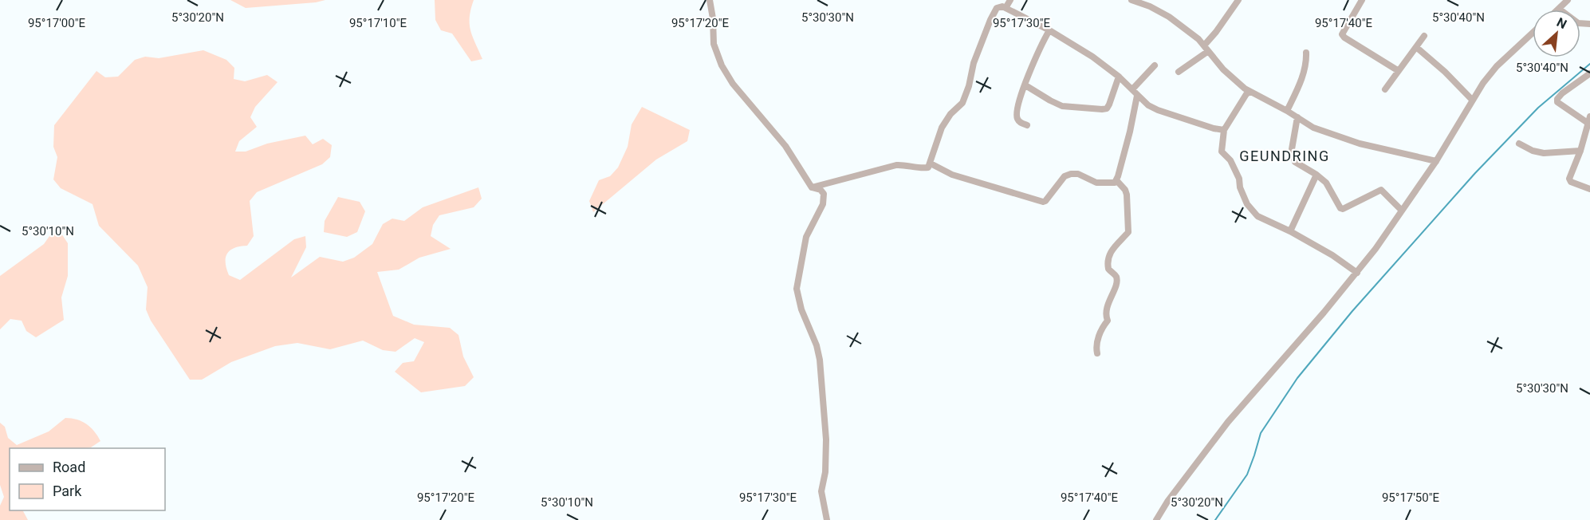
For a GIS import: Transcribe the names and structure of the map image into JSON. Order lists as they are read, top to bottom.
{
  "districts": ["GEUNDRING"],
  "legend": ["Road", "Park"],
  "north": "top right",
  "coordinates": [
    "5°30'20\"N",
    "5°30'30\"N",
    "5°30'40\"N",
    "95°17'00\"E",
    "95°17'10\"E",
    "95°17'20\"E",
    "95°17'30\"E",
    "95°17'40\"E",
    "5°30'10\"N",
    "95°17'50\"E"
  ]
}
